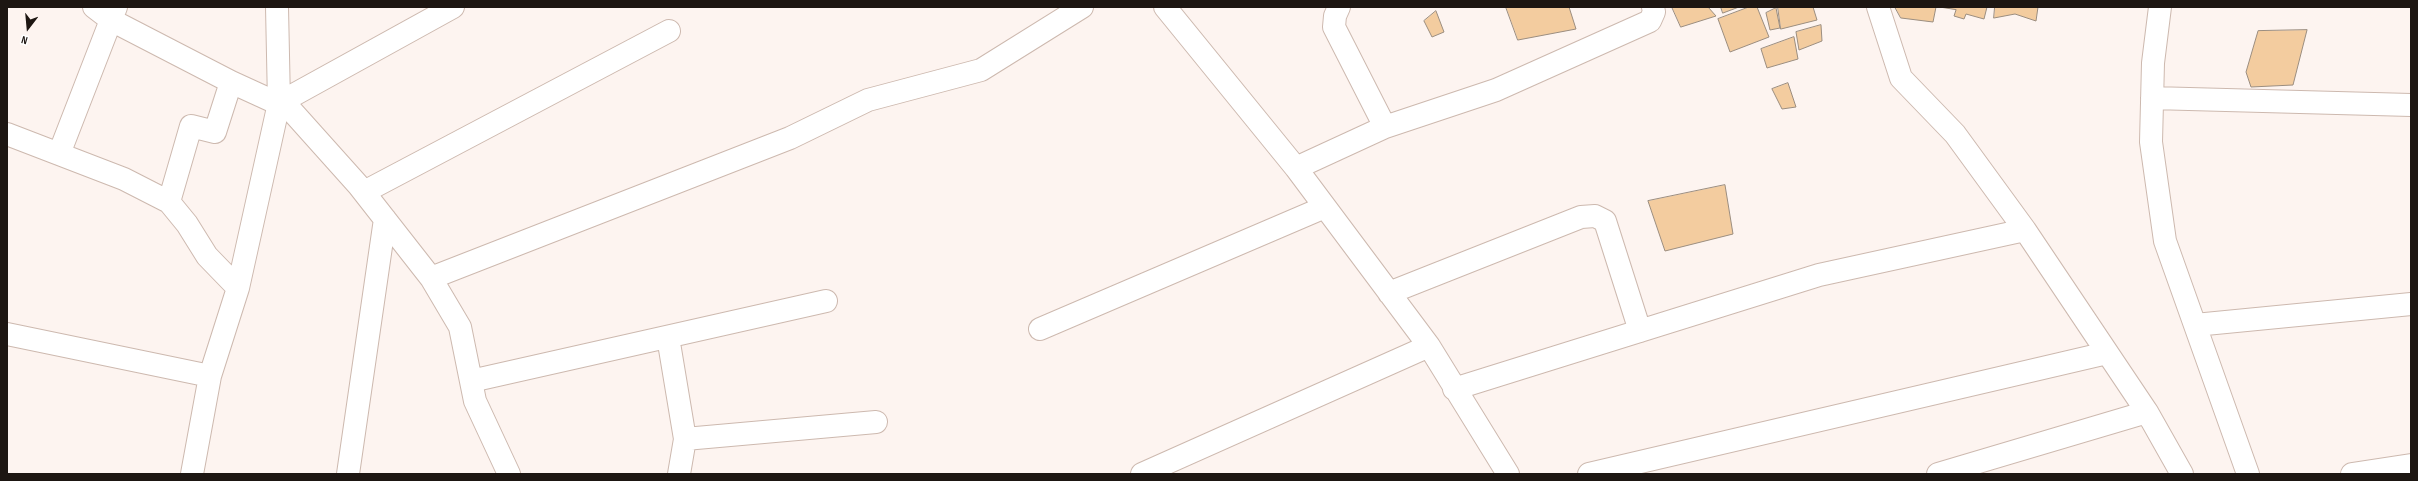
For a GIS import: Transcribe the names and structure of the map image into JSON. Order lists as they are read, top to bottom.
{
  "north": "bottom"
}
